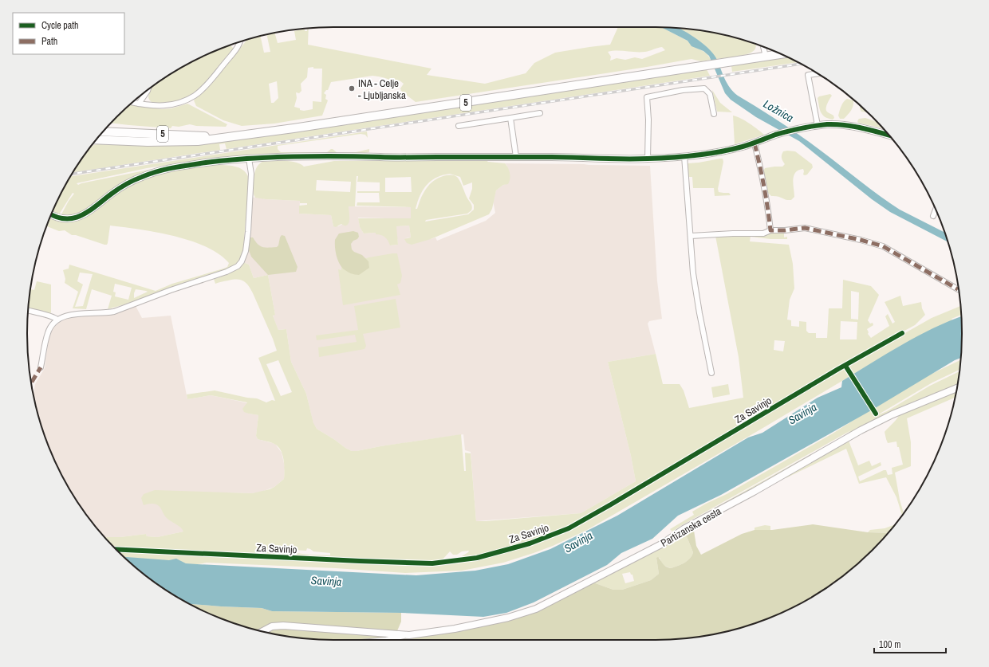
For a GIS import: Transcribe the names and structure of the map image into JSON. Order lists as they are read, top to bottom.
{
  "streets": {
    "main road": ["5"],
    "street": ["Partizanska cesta"],
    "cycle path": ["Za Savinjo"]
  },
  "water": ["Ložnica", "Savinja"],
  "places": ["INA - Celje - Ljubljanska"],
  "legend": ["Cycle path", "Path"],
  "scale_bar": "100 m"
}
